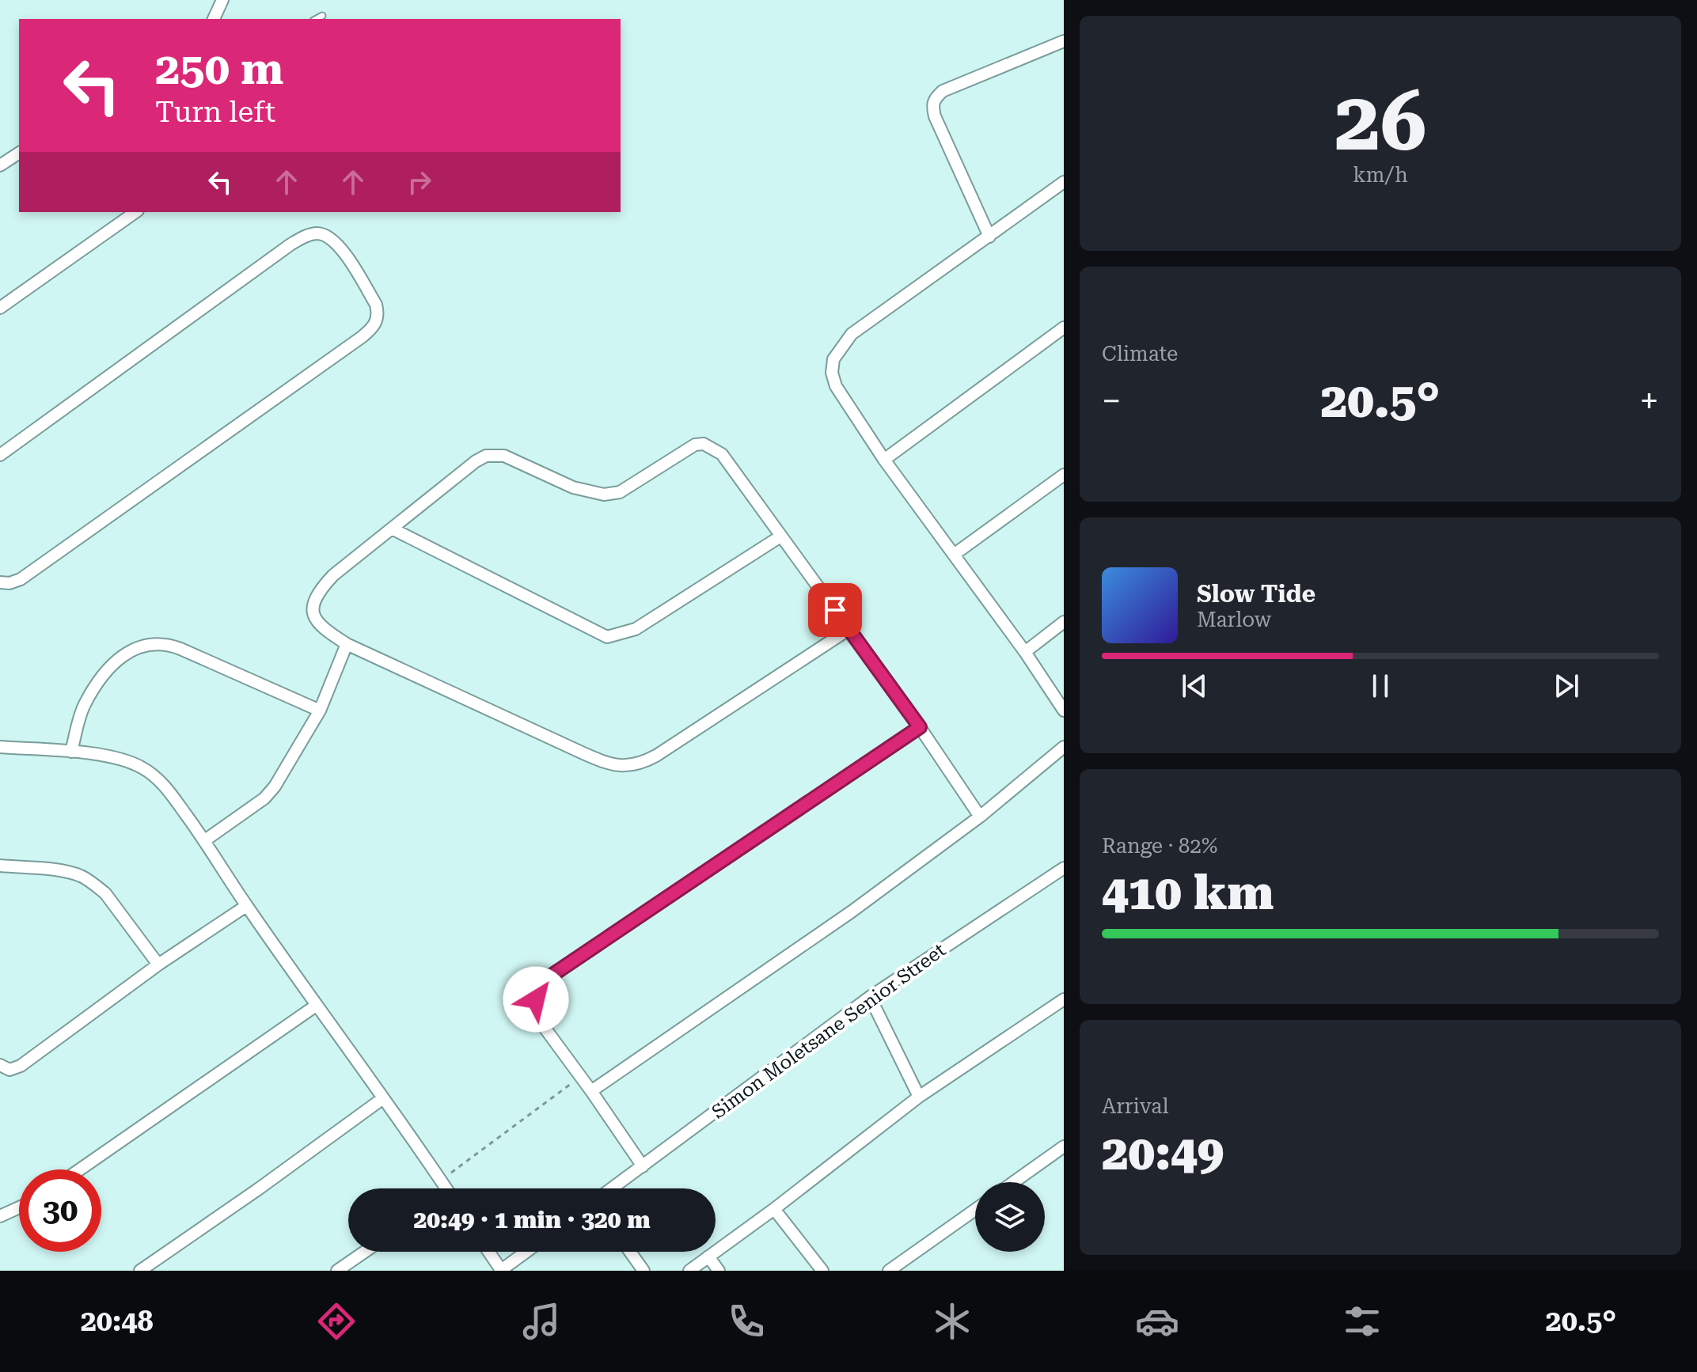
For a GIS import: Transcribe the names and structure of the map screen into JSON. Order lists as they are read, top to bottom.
{
  "streets": {
    "street": ["Simon Moletsane Senior Street"]
  },
  "page": {
    "tile": [
      ["26", "km/h"],
      "Climate",
      ["Range · 82%", "410 km"],
      ["Arrival", "20:49"]
    ],
    "turn": ["250 m", "Turn left"],
    "heat": ["−", "20.5°", "+"],
    "song": ["Slow Tide", "Marlow"],
    "limit": "30",
    "trip": "20:49 · 1 min · 320 m",
    "tabs": ["20:48", "20.5°"]
  }
}
